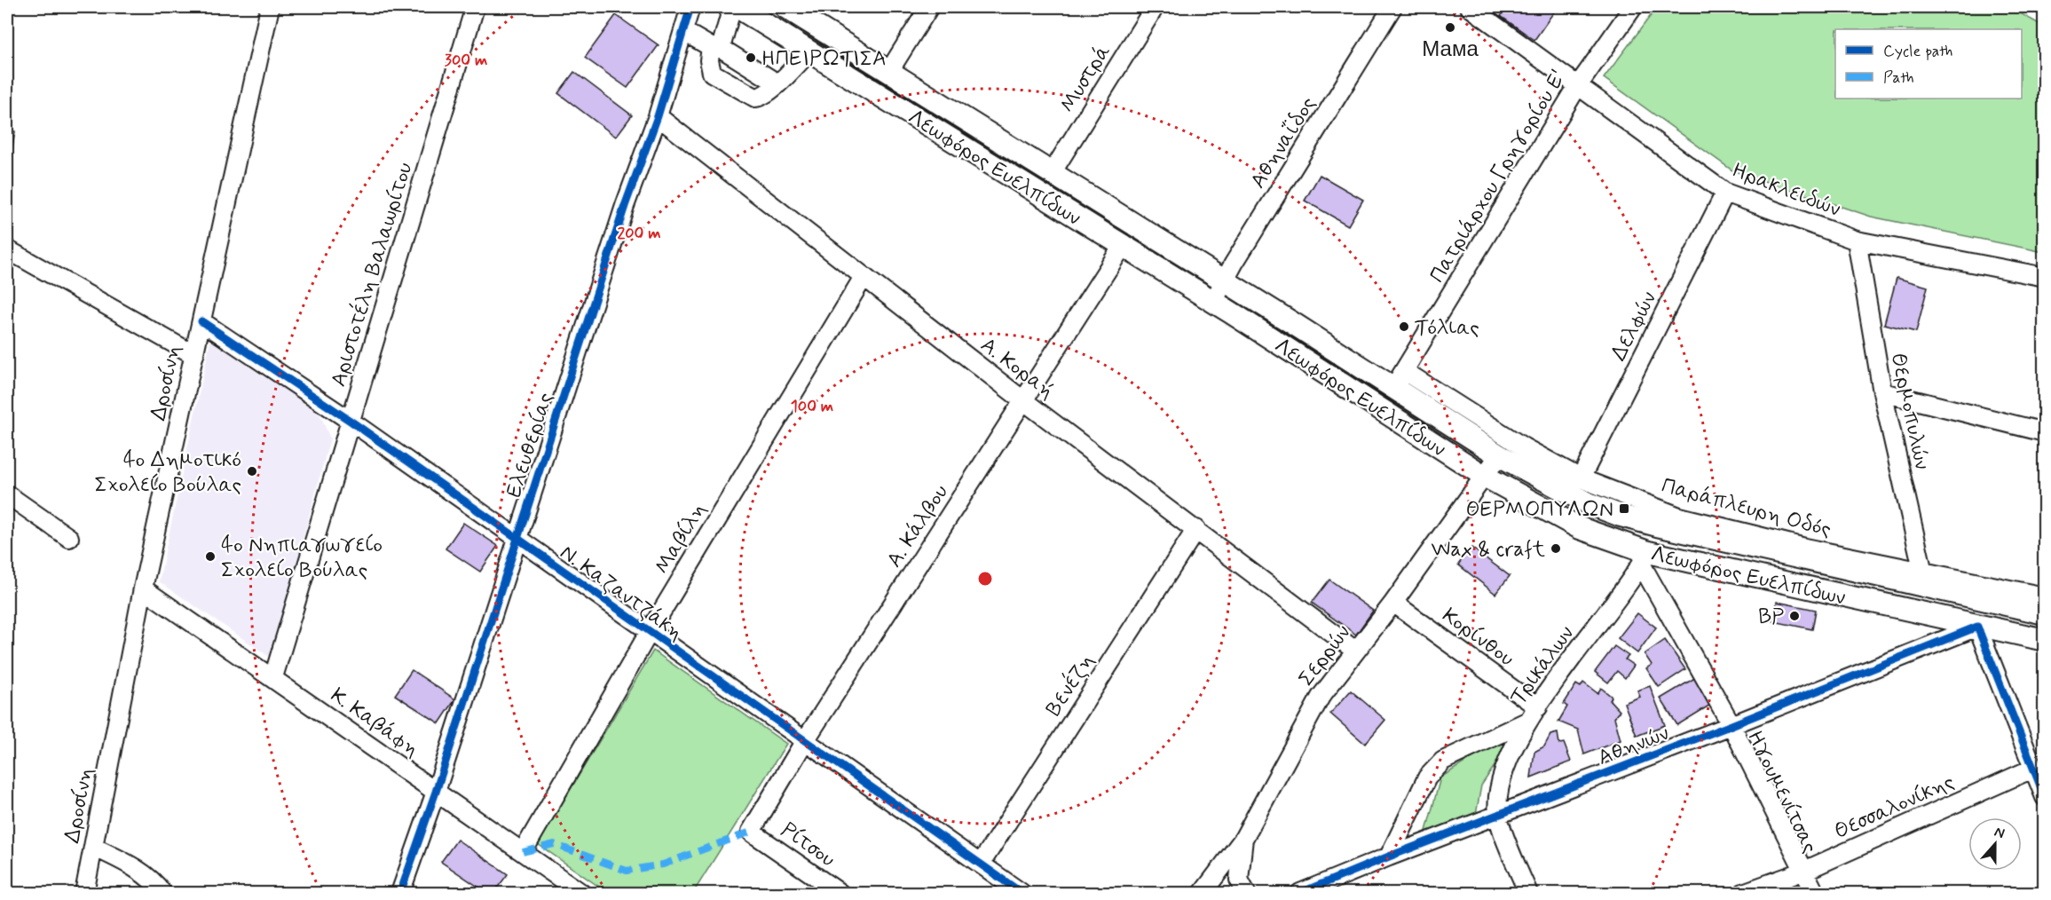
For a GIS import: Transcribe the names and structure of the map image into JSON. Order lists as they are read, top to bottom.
{
  "streets": {
    "main road": ["Λεωφόρος Ευελπίδων"],
    "street": [
      "Μυστρά",
      "Αθηναΐδος",
      "Πατριάρχου Γρηγορίου Ε'",
      "Ηρακλειδών",
      "Αριστοτέλη Βαλαωρίτου",
      "Δελφών",
      "Α. Κοραή",
      "Δροσίνη",
      "Θερμοπυλών",
      "Ελευθερίας",
      "Παράπλευρη Οδός",
      "A. Κάλβου",
      "Μαβίλη",
      "Ν. Καζαντζάκη",
      "Κορίνθου",
      "Σερρών",
      "Τρικάλων",
      "Βενέζη",
      "Κ. Καβάφη",
      "Αθηνών",
      "Ηγουμενίτσας",
      "Θεσσαλονίκης",
      "Ρίτσου"
    ]
  },
  "crossings": [
    ["Μυστρά", "Λεωφόρος Ευελπίδων"],
    ["Αθηναΐδος", "Λεωφόρος Ευελπίδων"],
    ["Λεωφόρος Ευελπίδων", "Πατριάρχου Γρηγορίου Ε'"],
    ["Λεωφόρος Ευελπίδων", "Θερμοπυλών"],
    ["Λεωφόρος Ευελπίδων", "Παράπλευρη Οδός"],
    ["Λεωφόρος Ευελπίδων", "A. Κάλβου"],
    ["Λεωφόρος Ευελπίδων", "Σερρών"],
    ["Λεωφόρος Ευελπίδων", "Τρικάλων"],
    ["Λεωφόρος Ευελπίδων", "Αθηνών"],
    ["Λεωφόρος Ευελπίδων", "Ηγουμενίτσας"],
    ["Πατριάρχου Γρηγορίου Ε'", "Ηρακλειδών"],
    ["Πατριάρχου Γρηγορίου Ε'", "Παράπλευρη Οδός"],
    ["Ηρακλειδών", "Δελφών"],
    ["Ηρακλειδών", "Θερμοπυλών"],
    ["Αριστοτέλη Βαλαωρίτου", "Ν. Καζαντζάκη"],
    ["Αριστοτέλη Βαλαωρίτου", "Κ. Καβάφη"],
    ["Δελφών", "Παράπλευρη Οδός"],
    ["Α. Κοραή", "Ελευθερίας"],
    ["Α. Κοραή", "A. Κάλβου"],
    ["Α. Κοραή", "Μαβίλη"],
    ["Α. Κοραή", "Σερρών"],
    ["Α. Κοραή", "Βενέζη"],
    ["Δροσίνη", "Ν. Καζαντζάκη"],
    ["Δροσίνη", "Κ. Καβάφη"],
    ["Θερμοπυλών", "Παράπλευρη Οδός"],
    ["Ελευθερίας", "Ν. Καζαντζάκη"],
    ["Ελευθερίας", "Κ. Καβάφη"],
    ["A. Κάλβου", "Ν. Καζαντζάκη"],
    ["A. Κάλβου", "Ρίτσου"],
    ["Μαβίλη", "Ν. Καζαντζάκη"],
    ["Μαβίλη", "Κ. Καβάφη"],
    ["Ν. Καζαντζάκη", "Βενέζη"],
    ["Κορίνθου", "Σερρών"],
    ["Κορίνθου", "Τρικάλων"],
    ["Τρικάλων", "Αθηνών"],
    ["Τρικάλων", "Ηγουμενίτσας"],
    ["Αθηνών", "Ηγουμενίτσας"],
    ["Ηγουμενίτσας", "Θεσσαλονίκης"]
  ],
  "places": {
    "other": [
      "Мама",
      "ΗΠΕΙΡΩΤΙΣΑ",
      "Τόλιας",
      "4ο Δημοτικό Σχολείο Βούλας",
      "Wax & craft",
      "4ο Νηπιαγωγείο Σχολείο Βούλας",
      "BP"
    ],
    "transit": ["ΘΕΡΜΟΠΥΛΩΝ"]
  },
  "legend": ["Cycle path", "Path"],
  "north": "top",
  "rings": ["300 m", "200 m", "100 m"]
}
